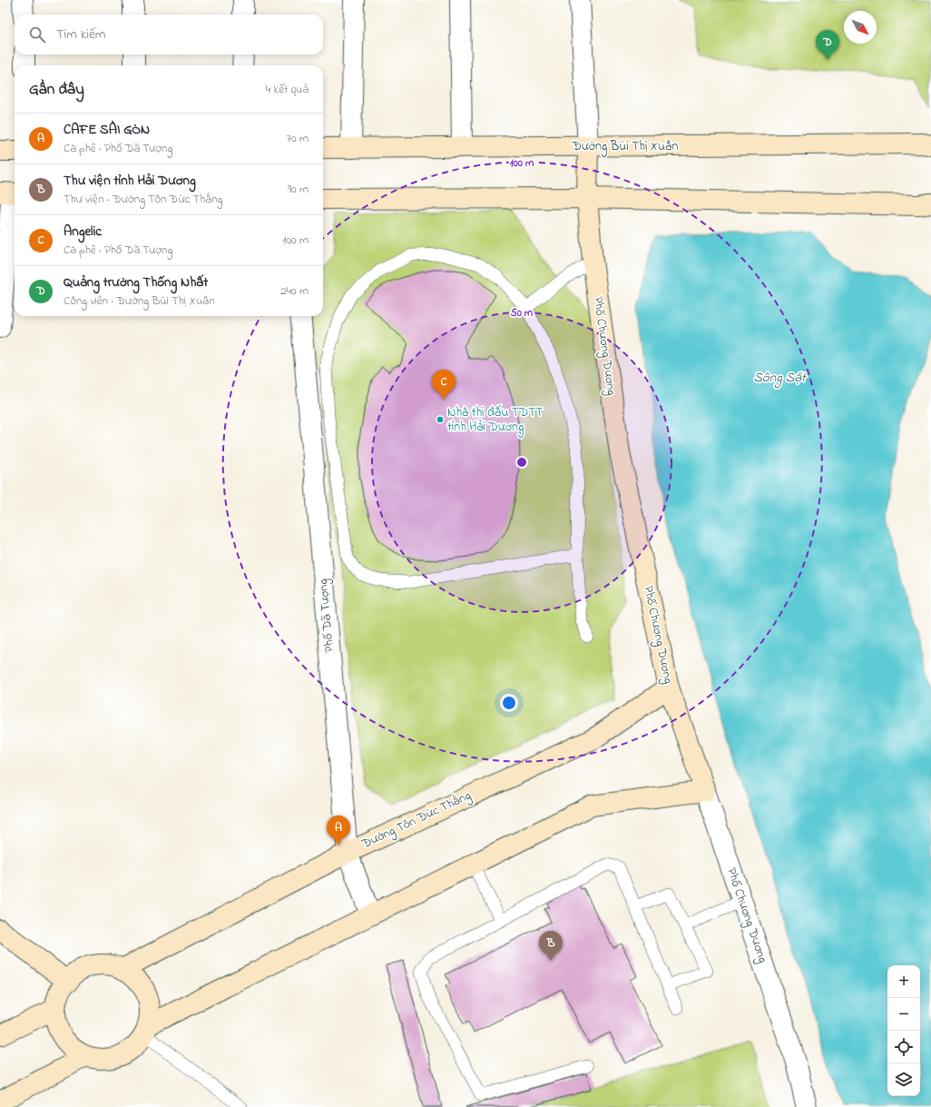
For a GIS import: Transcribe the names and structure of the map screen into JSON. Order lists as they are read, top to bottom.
{
  "streets": {
    "street": [
      "Đường Bùi Thị Xuân",
      "Phố Chương Dương",
      "Phố Dã Tượng",
      "Đường Tôn Đức Thắng"
    ]
  },
  "crossings": [
    ["Đường Bùi Thị Xuân", "Phố Chương Dương"],
    ["Phố Chương Dương", "Đường Tôn Đức Thắng"],
    ["Phố Dã Tượng", "Đường Tôn Đức Thắng"]
  ],
  "water": ["Sông Sặt"],
  "places": ["Nhà thi đấu TDTT tỉnh Hải Dương"],
  "north": "bottom right",
  "page": {
    "search": "Tìm kiếm",
    "pins": [
      "D",
      "C",
      "A",
      "B"
    ],
    "heading": ["Gần đây", "4 kết quả"],
    "list": [
      {
        "mark": "A",
        "name": "CAFE SÀI GÒN",
        "note": "Cà phê · Phố Dã Tượng",
        "value": "70 m"
      },
      {
        "mark": "B",
        "name": "Thư viện tỉnh Hải Dương",
        "note": "Thư viện · Đường Tôn Đức Thắng",
        "value": "90 m"
      },
      {
        "mark": "C",
        "name": "Angelic",
        "note": "Cà phê · Phố Dã Tượng",
        "value": "100 m"
      },
      {
        "mark": "D",
        "name": "Quảng trường Thống Nhất",
        "note": "Công viên · Đường Bùi Thị Xuân",
        "value": "240 m"
      }
    ],
    "map_buttons": ["+", "−"]
  },
  "rings": ["100 m", "50 m"]
}
